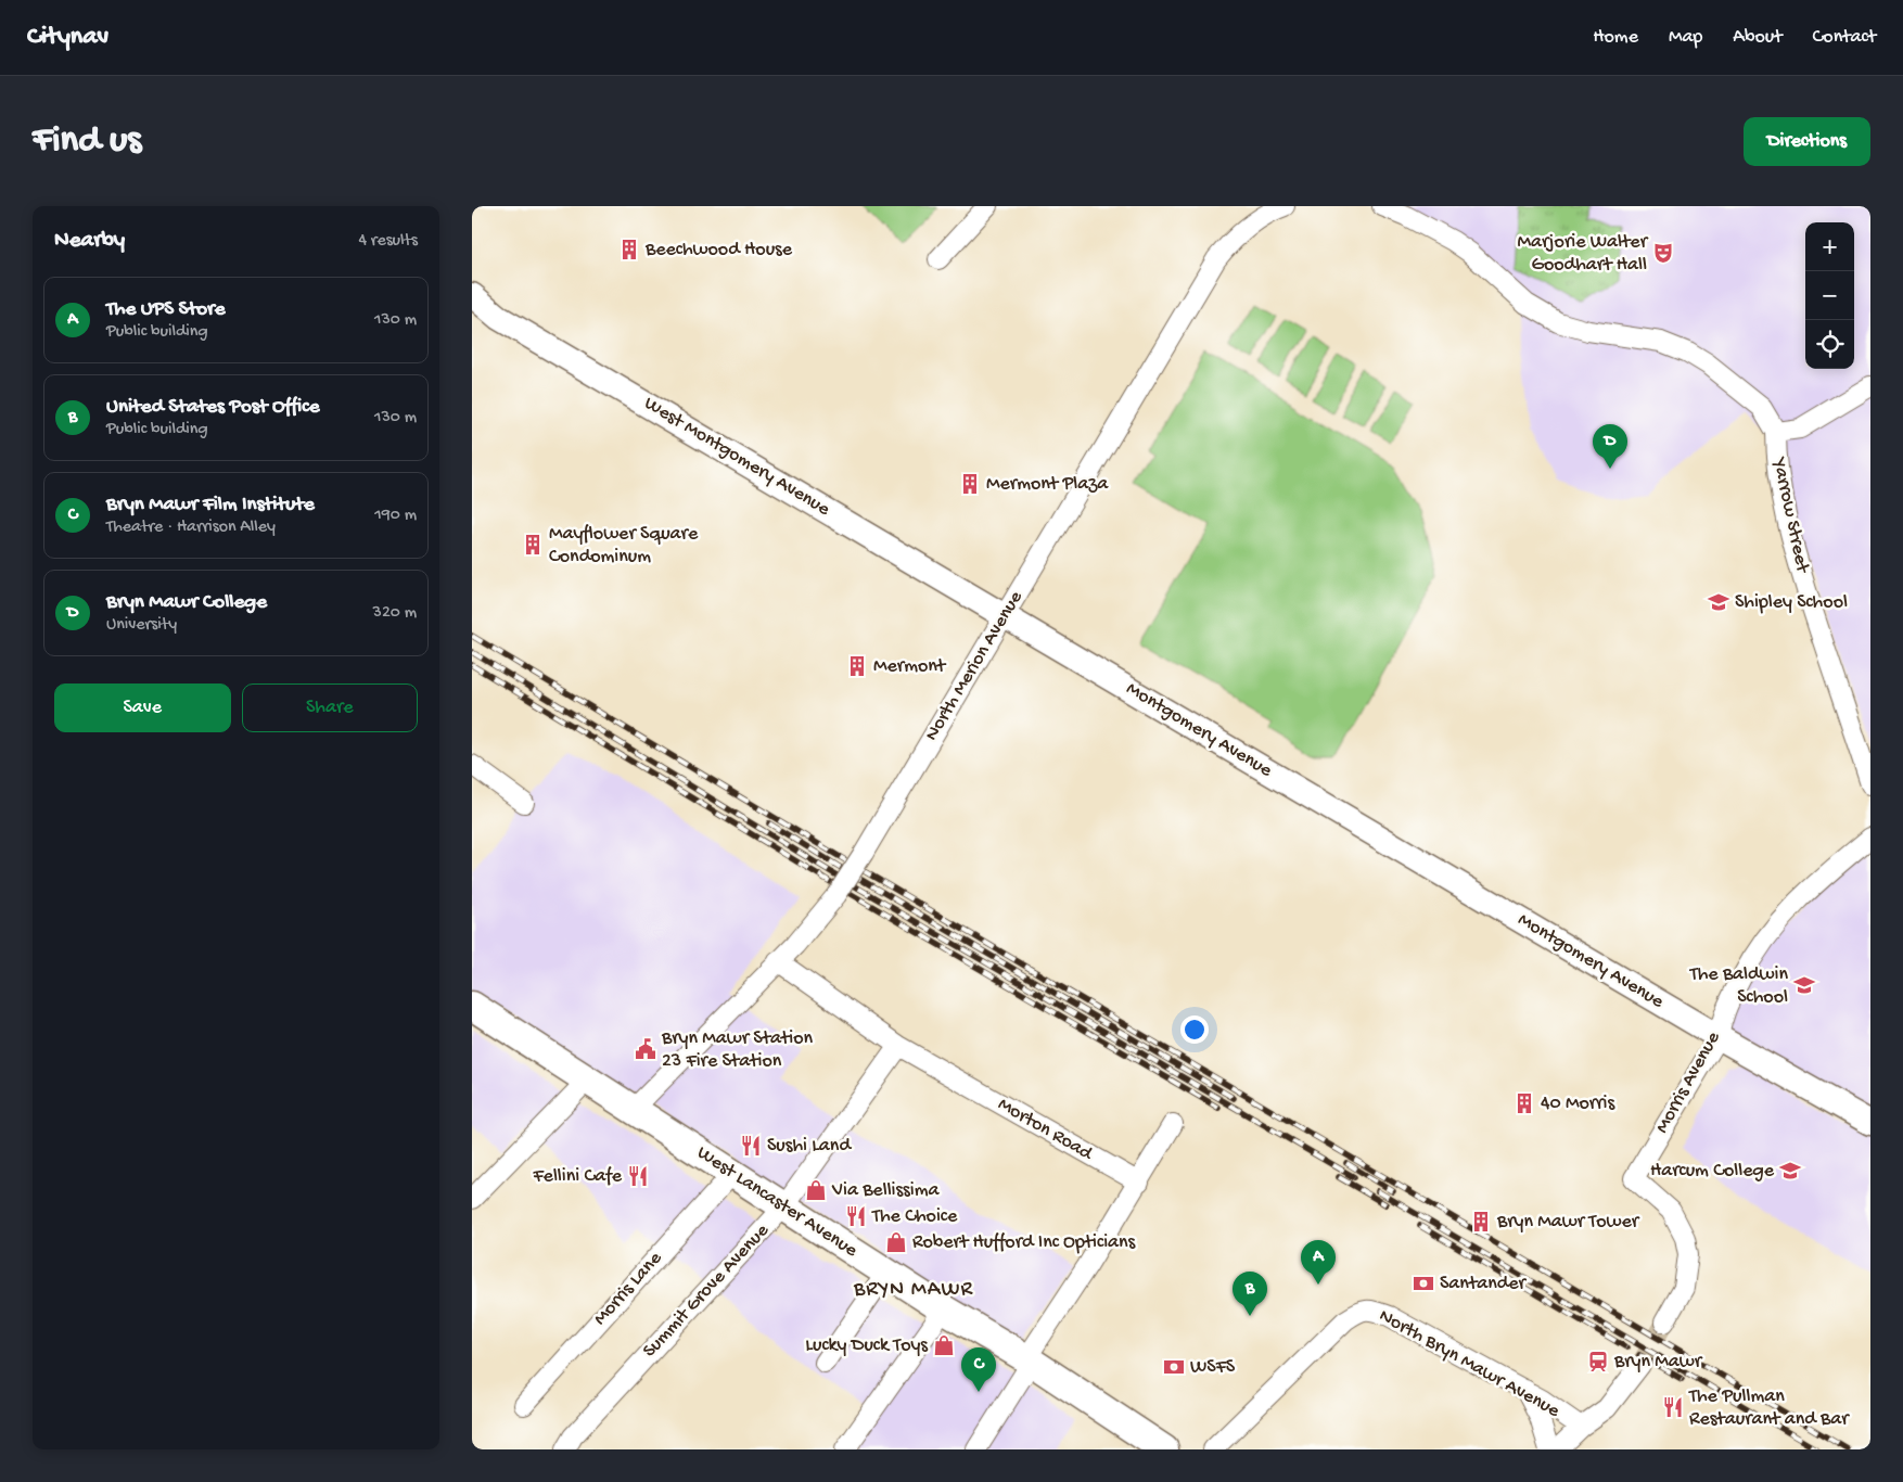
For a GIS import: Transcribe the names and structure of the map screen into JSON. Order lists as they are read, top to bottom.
{
  "streets": {
    "highway": ["West Lancaster Avenue"],
    "main road": ["West Montgomery Avenue", "Montgomery Avenue"],
    "street": [
      "Yarrow Street",
      "North Merion Avenue",
      "Morris Avenue",
      "Morton Road",
      "Morris Lane",
      "Summit Grove Avenue",
      "North Bryn Mawr Avenue"
    ]
  },
  "crossings": [
    ["West Montgomery Avenue", "North Merion Avenue"],
    ["West Montgomery Avenue", "Montgomery Avenue"],
    ["North Merion Avenue", "Montgomery Avenue"],
    ["North Merion Avenue", "Morton Road"],
    ["North Merion Avenue", "West Lancaster Avenue"],
    ["Montgomery Avenue", "Morris Avenue"],
    ["Morton Road", "Summit Grove Avenue"],
    ["West Lancaster Avenue", "Morris Lane"],
    ["West Lancaster Avenue", "Summit Grove Avenue"]
  ],
  "districts": ["BRYN MAWR"],
  "places": {
    "building": [
      "Beechwood House",
      "Mermont Plaza",
      "Mayflower Square Condominum",
      "Mermont",
      "40 Morris",
      "Bryn Mawr Tower"
    ],
    "theatre": ["Marjorie Walter Goodhart Hall"],
    "school or university": ["Shipley School", "The Baldwin School", "Harcum College"],
    "public building": ["Bryn Mawr Station 23 Fire Station"],
    "restaurant": [
      "Sushi Land",
      "Fellini Cafe",
      "The Choice",
      "The Pullman Restaurant and Bar"
    ],
    "shop": ["Via Bellissima", "Robert Hufford Inc Opticians", "Lucky Duck Toys"],
    "bank": ["Santander", "WSFS"],
    "station": ["Bryn Mawr"]
  },
  "page": {
    "header": "Citynav",
    "nav": [
      "Home",
      "Map",
      "About",
      "Contact"
    ],
    "buttons": [
      "Directions",
      ["Save", "Share"]
    ],
    "title": "Find us",
    "heading": ["Nearby", "4 results"],
    "map_buttons": ["+", "−"],
    "list": [
      {
        "mark": "A",
        "name": "The UPS Store",
        "note": "Public building",
        "value": "130 m"
      },
      {
        "mark": "B",
        "name": "United States Post Office",
        "note": "Public building",
        "value": "130 m"
      },
      {
        "mark": "C",
        "name": "Bryn Mawr Film Institute",
        "note": "Theatre · Harrison Alley",
        "value": "190 m"
      },
      {
        "mark": "D",
        "name": "Bryn Mawr College",
        "note": "University",
        "value": "320 m"
      }
    ],
    "pins": [
      "D",
      "A",
      "B",
      "C"
    ]
  }
}
